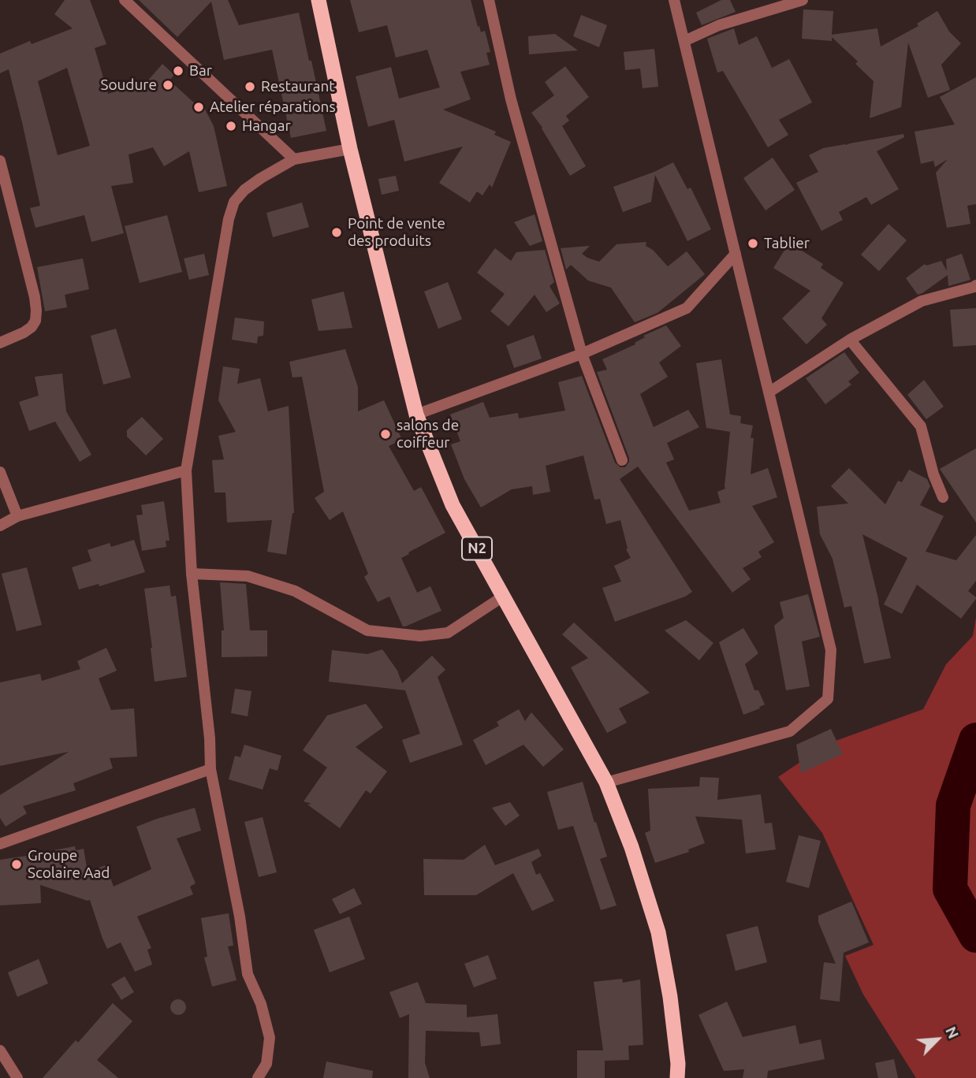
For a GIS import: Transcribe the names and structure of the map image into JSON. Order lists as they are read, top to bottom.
{
  "streets": {
    "highway": ["N2"]
  },
  "places": [
    "Bar",
    "Soudure",
    "Restaurant",
    "Atelier réparations",
    "Hangar",
    "Point de vente des produits",
    "Tablier",
    "salons de coiffeur",
    "Groupe Scolaire Aad"
  ],
  "north": "top right"
}
